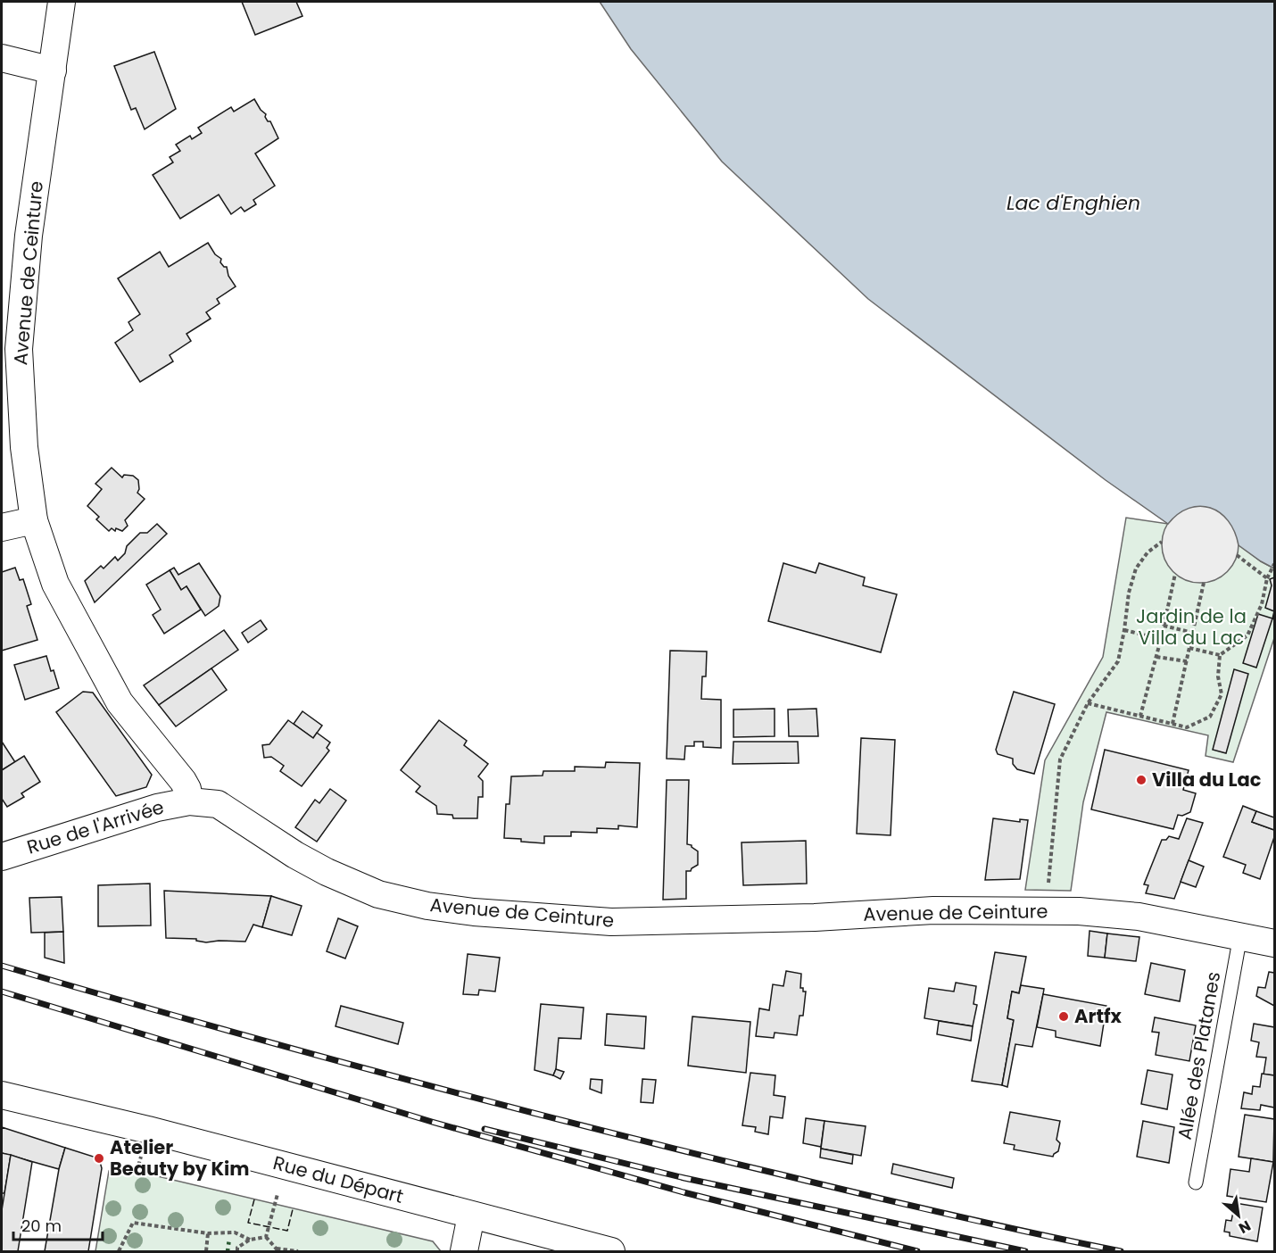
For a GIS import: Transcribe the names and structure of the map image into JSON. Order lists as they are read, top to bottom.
{
  "streets": {
    "street": ["Avenue de Ceinture", "Rue de l'Arrivée", "Rue du Départ"],
    "lane": ["Allée des Platanes"]
  },
  "crossings": [
    ["Avenue de Ceinture", "Rue de l'Arrivée"],
    ["Avenue de Ceinture", "Allée des Platanes"]
  ],
  "water": ["Lac d'Enghien"],
  "parks": ["Jardin de la Villa du Lac"],
  "places": ["Villa du Lac", "Artfx", "Atelier Beauty by Kim"],
  "scale_bar": "20 m",
  "north": "bottom right"
}
